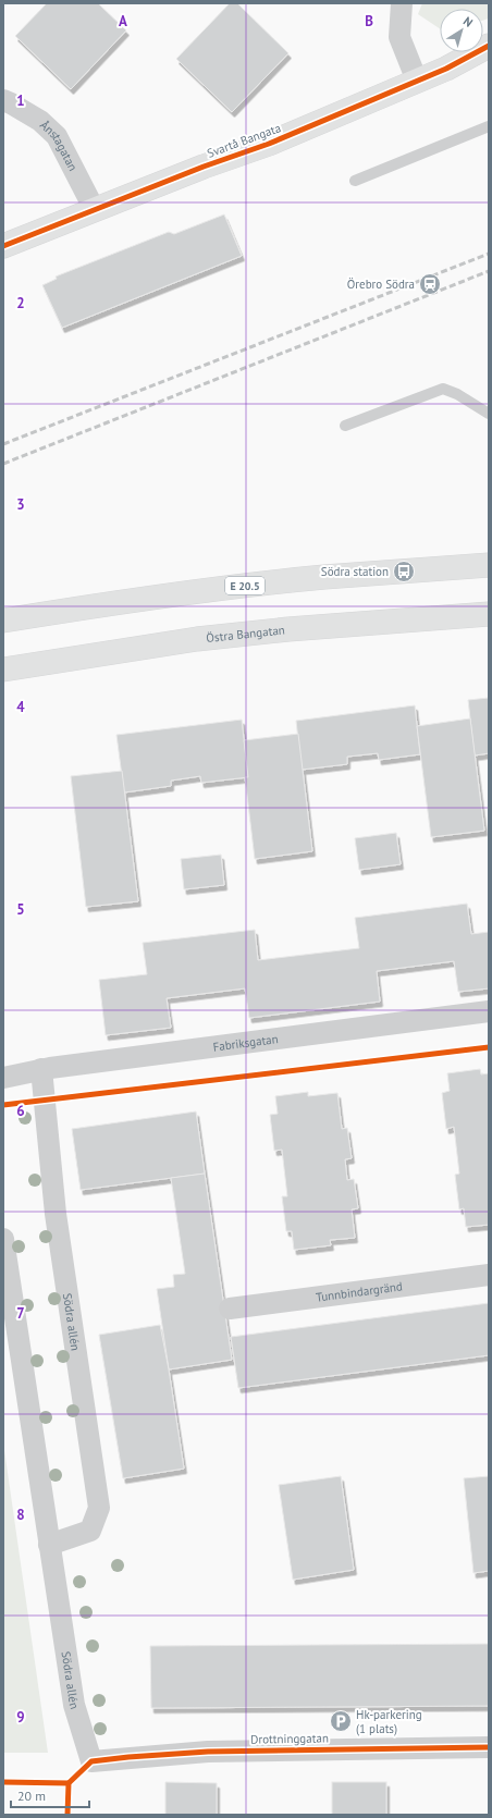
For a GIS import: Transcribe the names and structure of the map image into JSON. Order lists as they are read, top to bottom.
{
  "streets": {
    "main road": ["Svartå Bangata", "E 20.5", "Östra Bangatan"],
    "street": [
      "Ånstagatan",
      "Fabriksgatan",
      "Tunnbindargränd",
      "Södra allén",
      "Drottninggatan"
    ]
  },
  "crossings": [
    ["Svartå Bangata", "Ånstagatan"],
    ["Fabriksgatan", "Södra allén"],
    ["Södra allén", "Drottninggatan"]
  ],
  "places": {
    "station": ["Örebro Södra"],
    "bus stop": ["Södra station"],
    "parking": ["Hk-parkering (1 plats)"]
  },
  "scale_bar": "20 m",
  "north": "top right",
  "grid": {
    "columns": ["A", "B"],
    "rows": [
      "1",
      "2",
      "3",
      "4",
      "5",
      "6",
      "7",
      "8",
      "9"
    ]
  }
}
